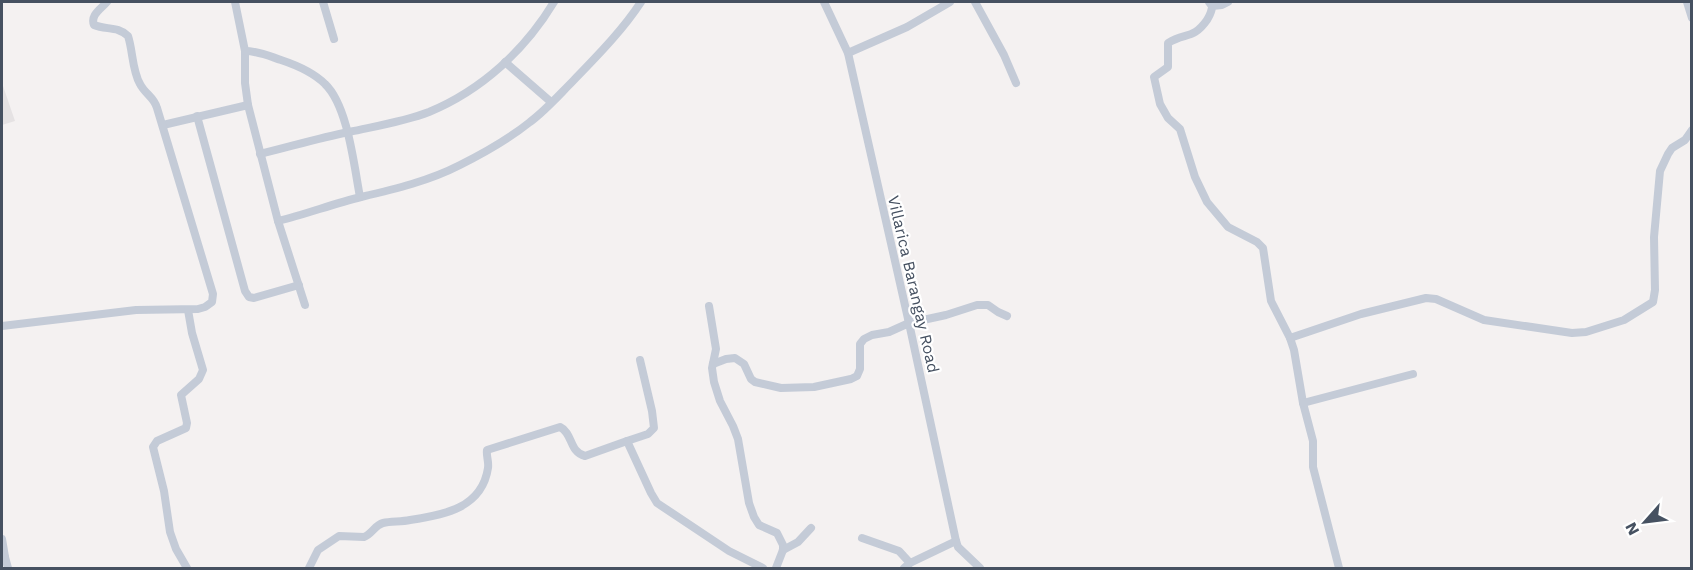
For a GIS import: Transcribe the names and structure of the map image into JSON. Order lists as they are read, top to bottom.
{
  "streets": {
    "street": ["Villarica Barangay Road"]
  },
  "north": "bottom left"
}
